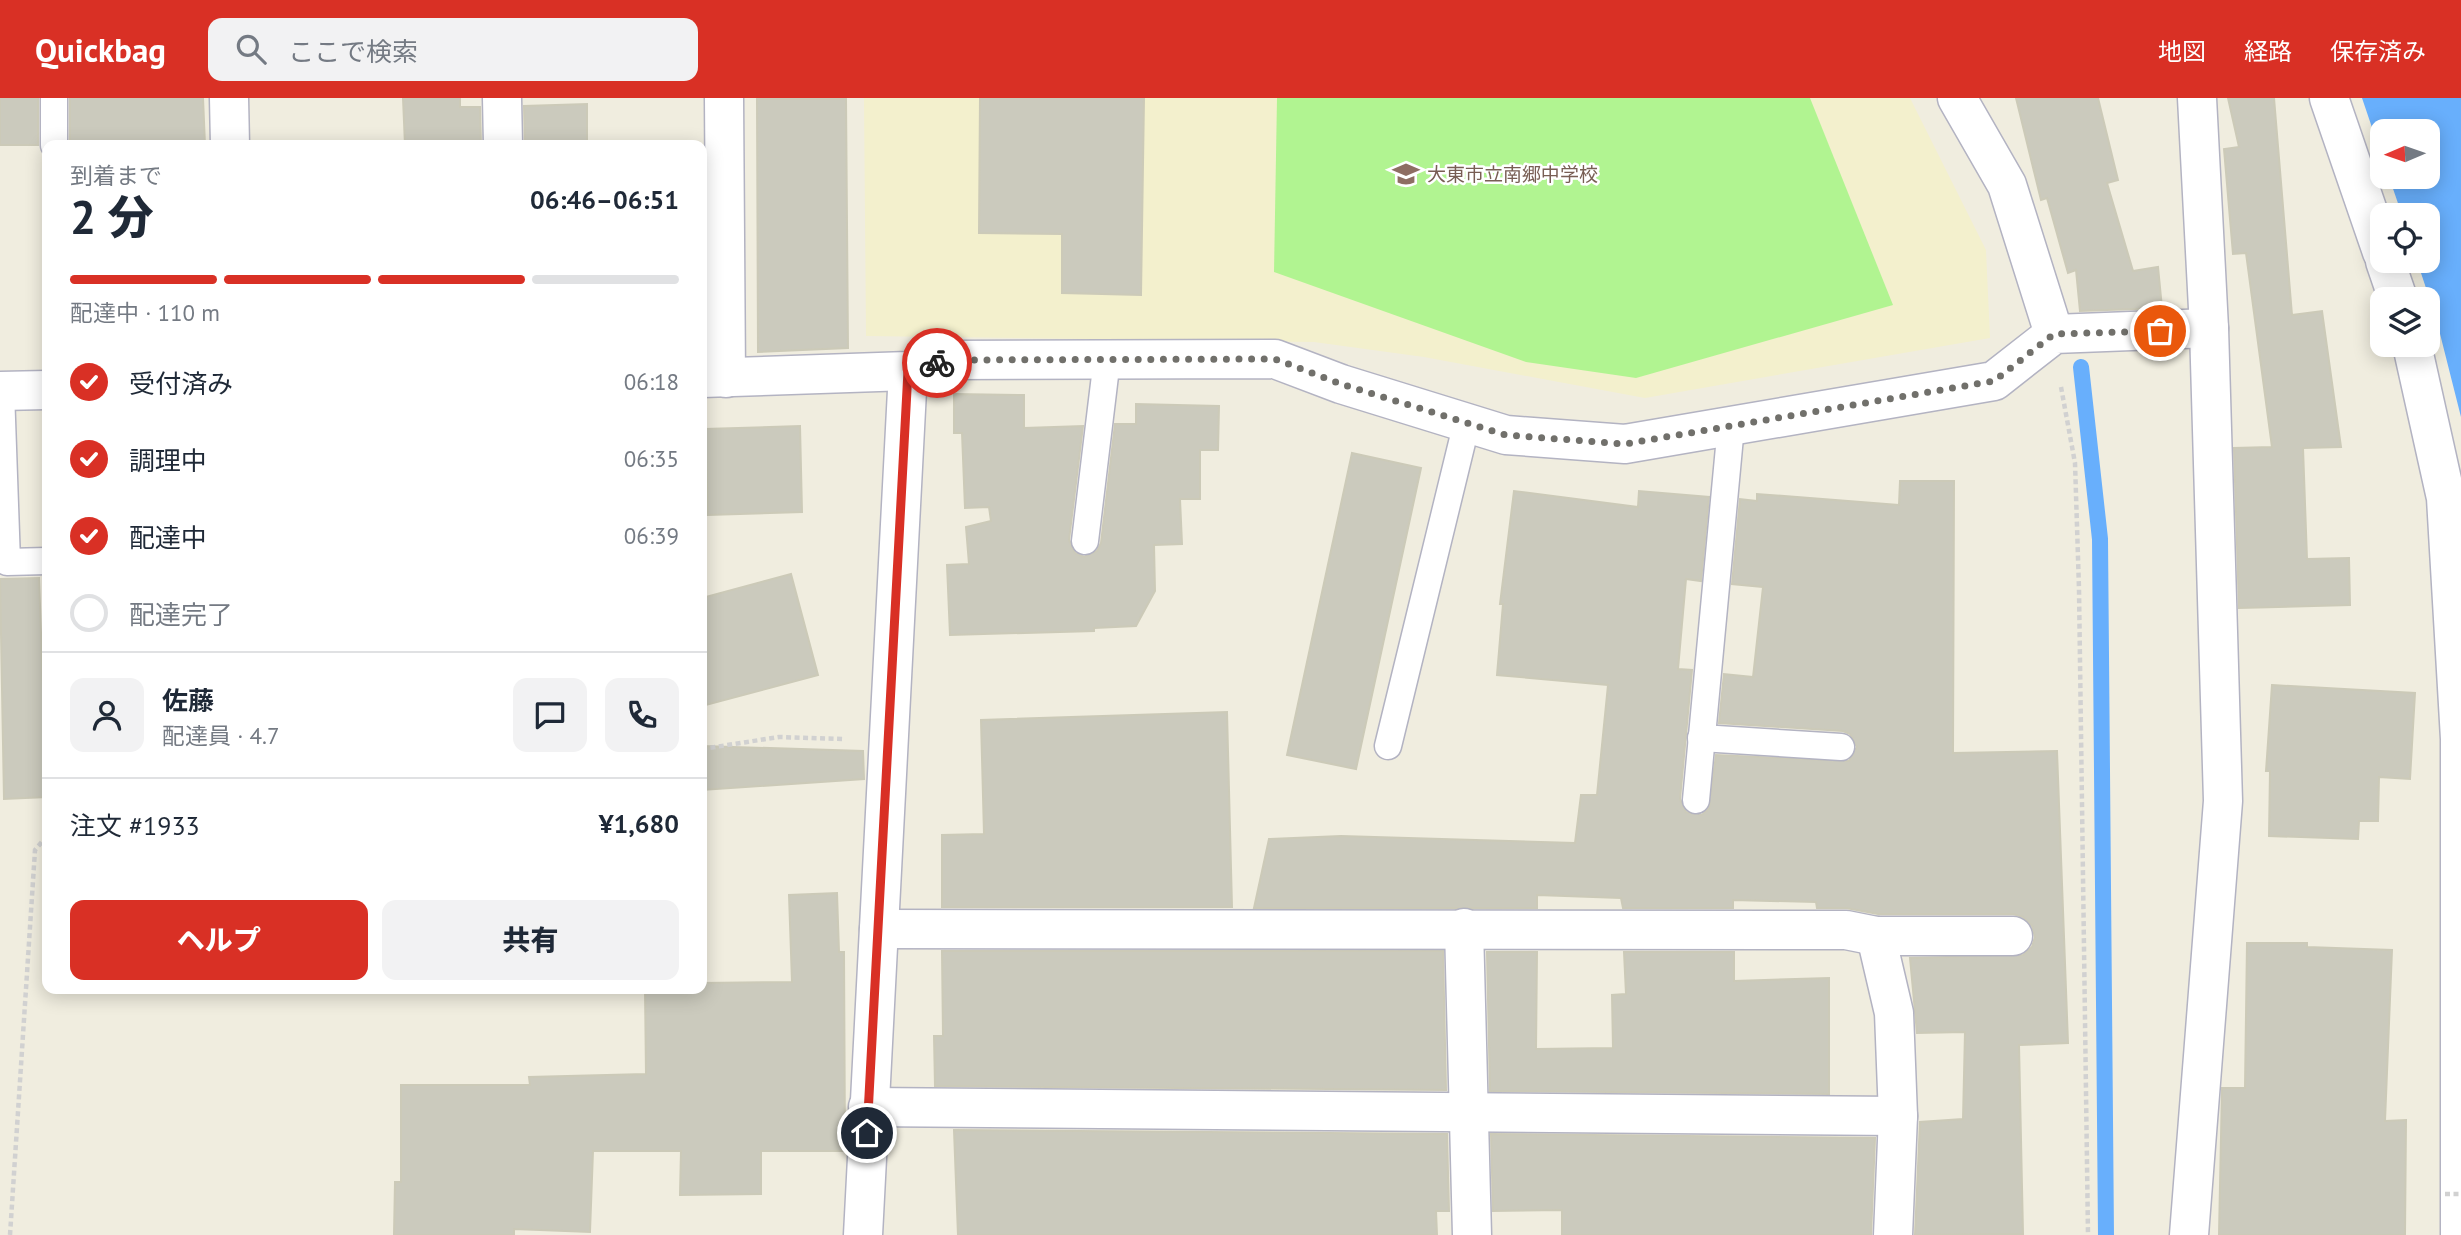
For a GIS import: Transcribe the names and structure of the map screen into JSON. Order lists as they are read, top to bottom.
{
  "places": {
    "school or university": ["大東市立南郷中学校"]
  },
  "north": "left",
  "page": {
    "header": "Quickbag",
    "search": "ここで検索",
    "nav": ["地図", "経路", "保存済み"],
    "heading": ["2 分", "到着まで", "06:46–06:51"],
    "panel": [
      "佐藤",
      "配達員 · 4.7",
      "注文 #1933",
      "¥1,680"
    ],
    "bar": "配達中 · 110 m",
    "list": [
      ["受付済み", "06:18"],
      ["調理中", "06:35"],
      ["配達中", "06:39"],
      "配達完了"
    ],
    "buttons": ["ヘルプ", "共有"]
  }
}
